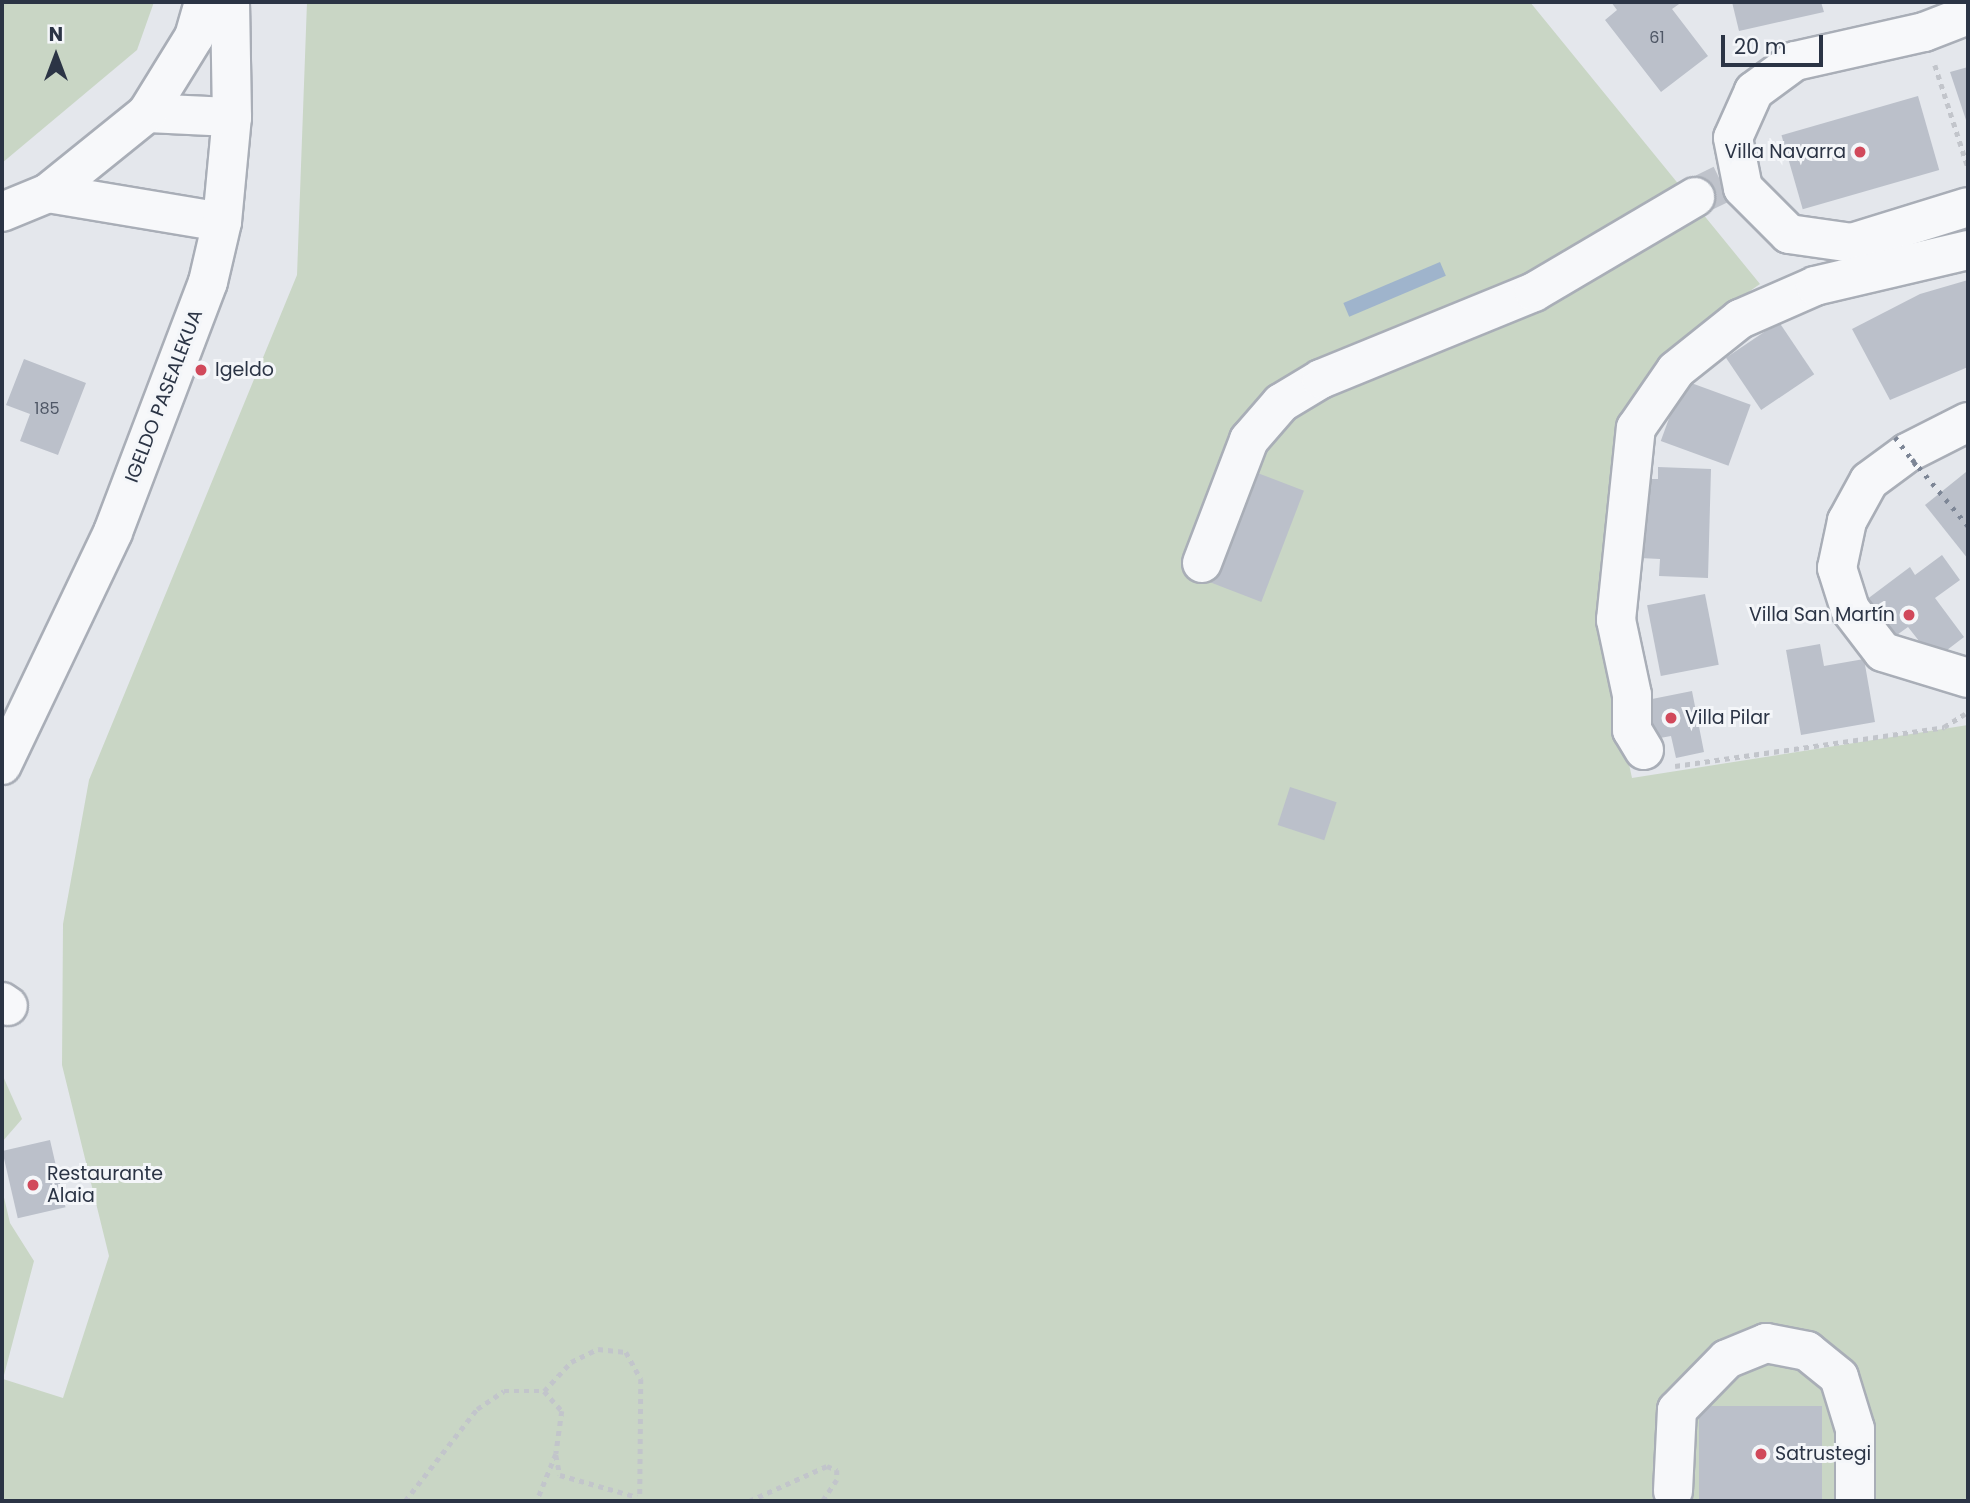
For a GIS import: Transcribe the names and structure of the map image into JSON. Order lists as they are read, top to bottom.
{
  "streets": {
    "street": ["IGELDO PASEALEKUA"]
  },
  "places": [
    "Villa Navarra",
    "Igeldo",
    "Villa San Martín",
    "Villa Pilar",
    "Restaurante Alaia",
    "Satrustegi"
  ],
  "house_numbers": ["61", "185"],
  "scale_bar": "20 m",
  "north": "top"
}
